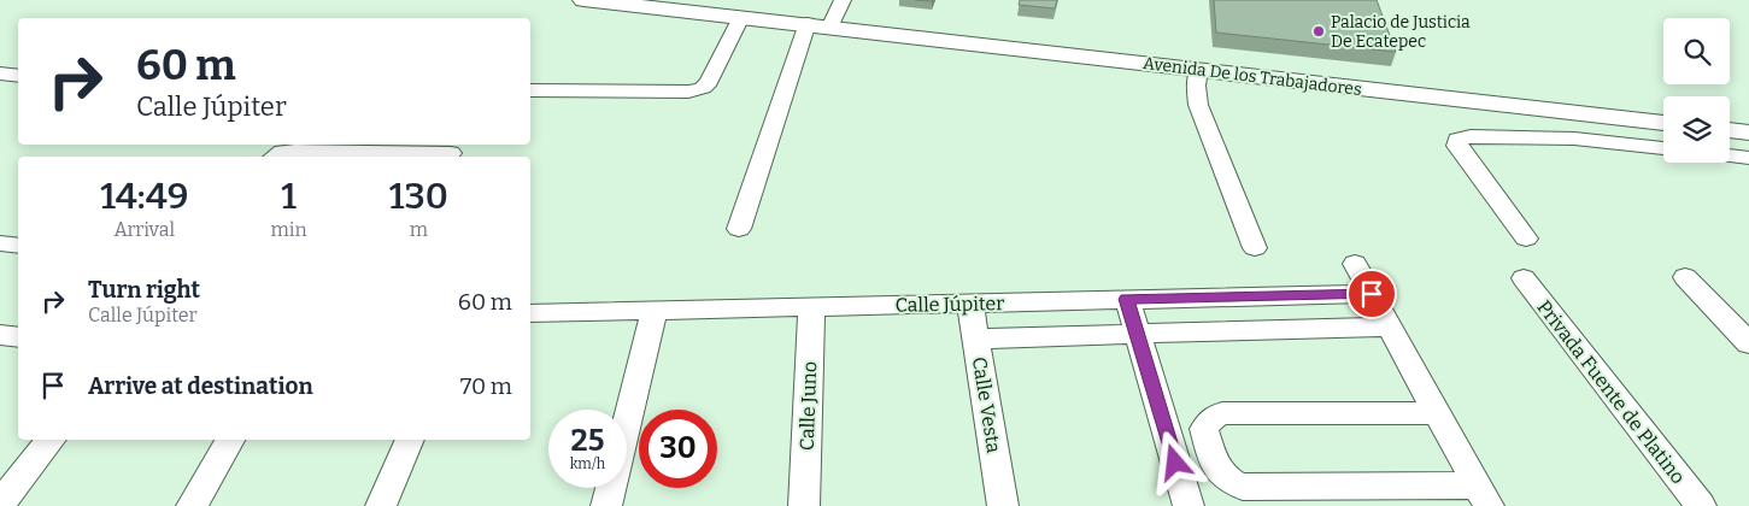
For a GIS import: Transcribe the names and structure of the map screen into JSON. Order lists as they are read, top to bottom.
{
  "streets": {
    "main road": ["Avenida De los Trabajadores"],
    "street": [
      "Calle Júpiter",
      "Privada Fuente de Platino",
      "Calle Vesta",
      "Calle Juno"
    ]
  },
  "crossings": [
    ["Calle Júpiter", "Calle Vesta"],
    ["Calle Júpiter", "Calle Juno"]
  ],
  "places": ["Palacio de Justicia De Ecatepec"],
  "page": {
    "turn": ["60 m", "Calle Júpiter"],
    "eta": [
      "14:49",
      "Arrival",
      "1",
      "min",
      "130",
      "m"
    ],
    "list": [
      {
        "name": "Turn right",
        "note": "Calle Júpiter",
        "value": "60 m"
      },
      {
        "name": "Arrive at destination",
        "value": "70 m"
      }
    ],
    "speed": "25 km/h",
    "limit": "30"
  }
}
